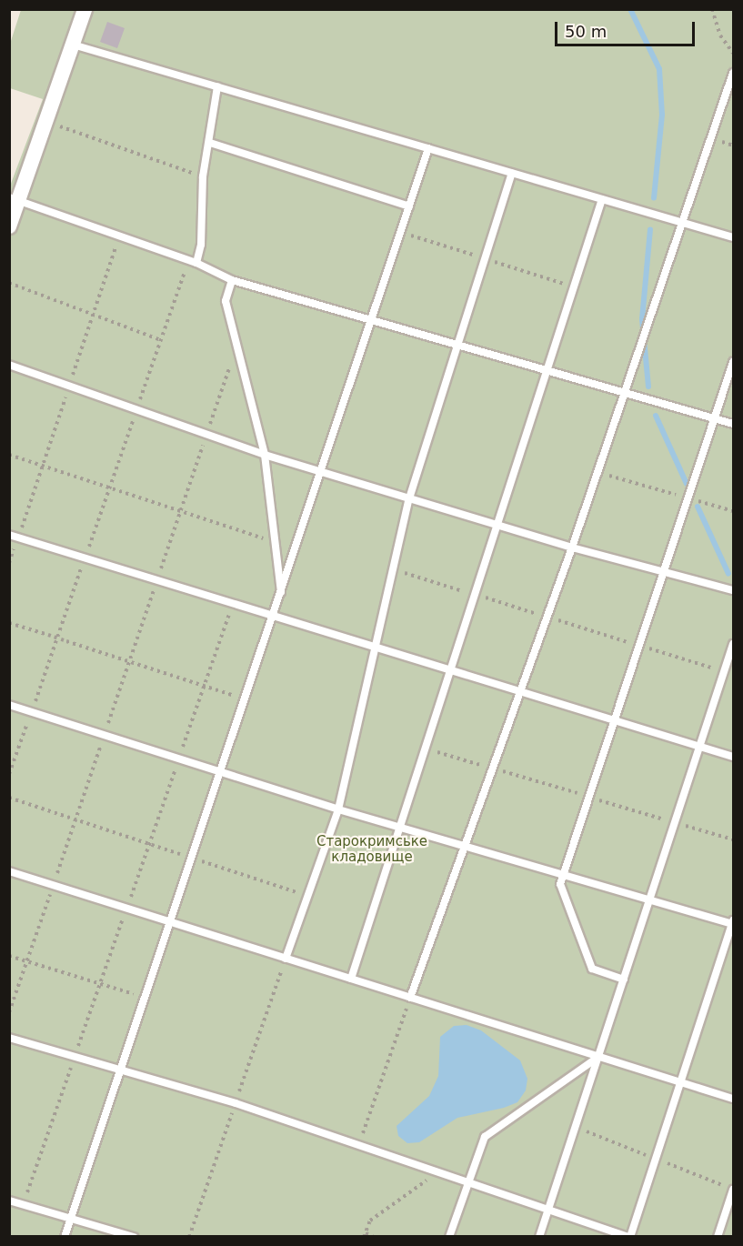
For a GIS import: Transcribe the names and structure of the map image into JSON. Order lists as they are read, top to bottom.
{
  "parks": ["Старокримське кладовище"],
  "scale_bar": "50 m"
}
